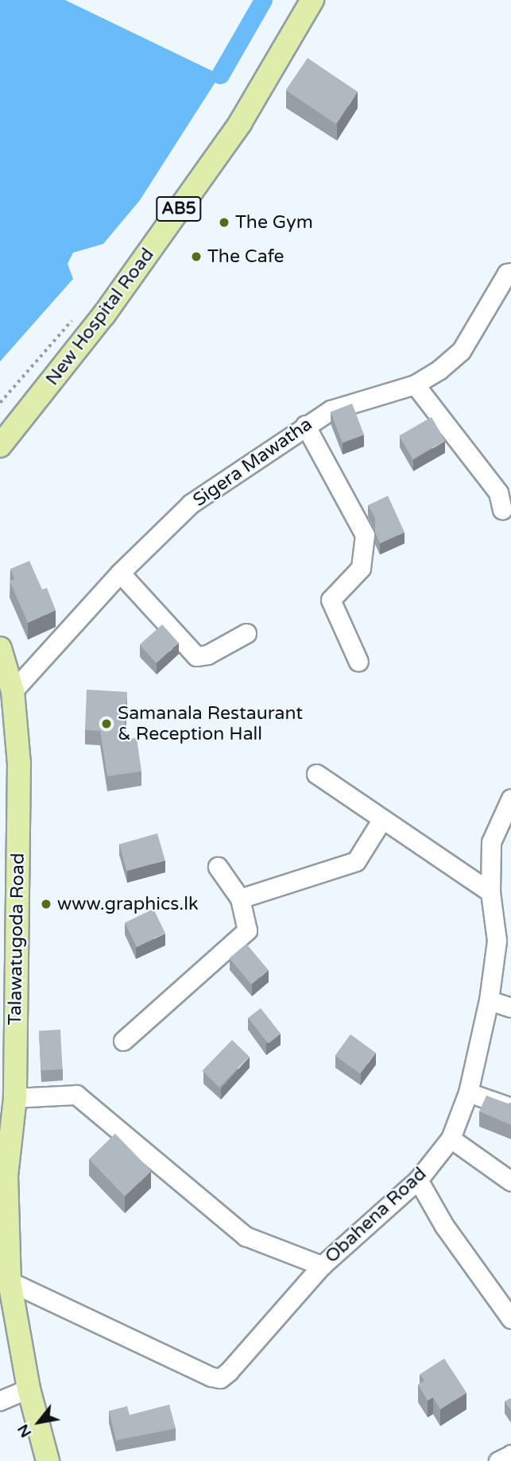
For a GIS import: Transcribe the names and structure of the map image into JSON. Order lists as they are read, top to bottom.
{
  "streets": {
    "main road": ["AB5", "New Hospital Road", "Talawatugoda Road"],
    "street": ["Sigera Mawatha", "Obahena Road"]
  },
  "crossings": [
    ["Sigera Mawatha", "Talawatugoda Road"],
    ["Talawatugoda Road", "Obahena Road"]
  ],
  "places": [
    "The Gym",
    "The Cafe",
    "Samanala Restaurant & Reception Hall",
    "www.graphics.lk"
  ],
  "north": "bottom left"
}
